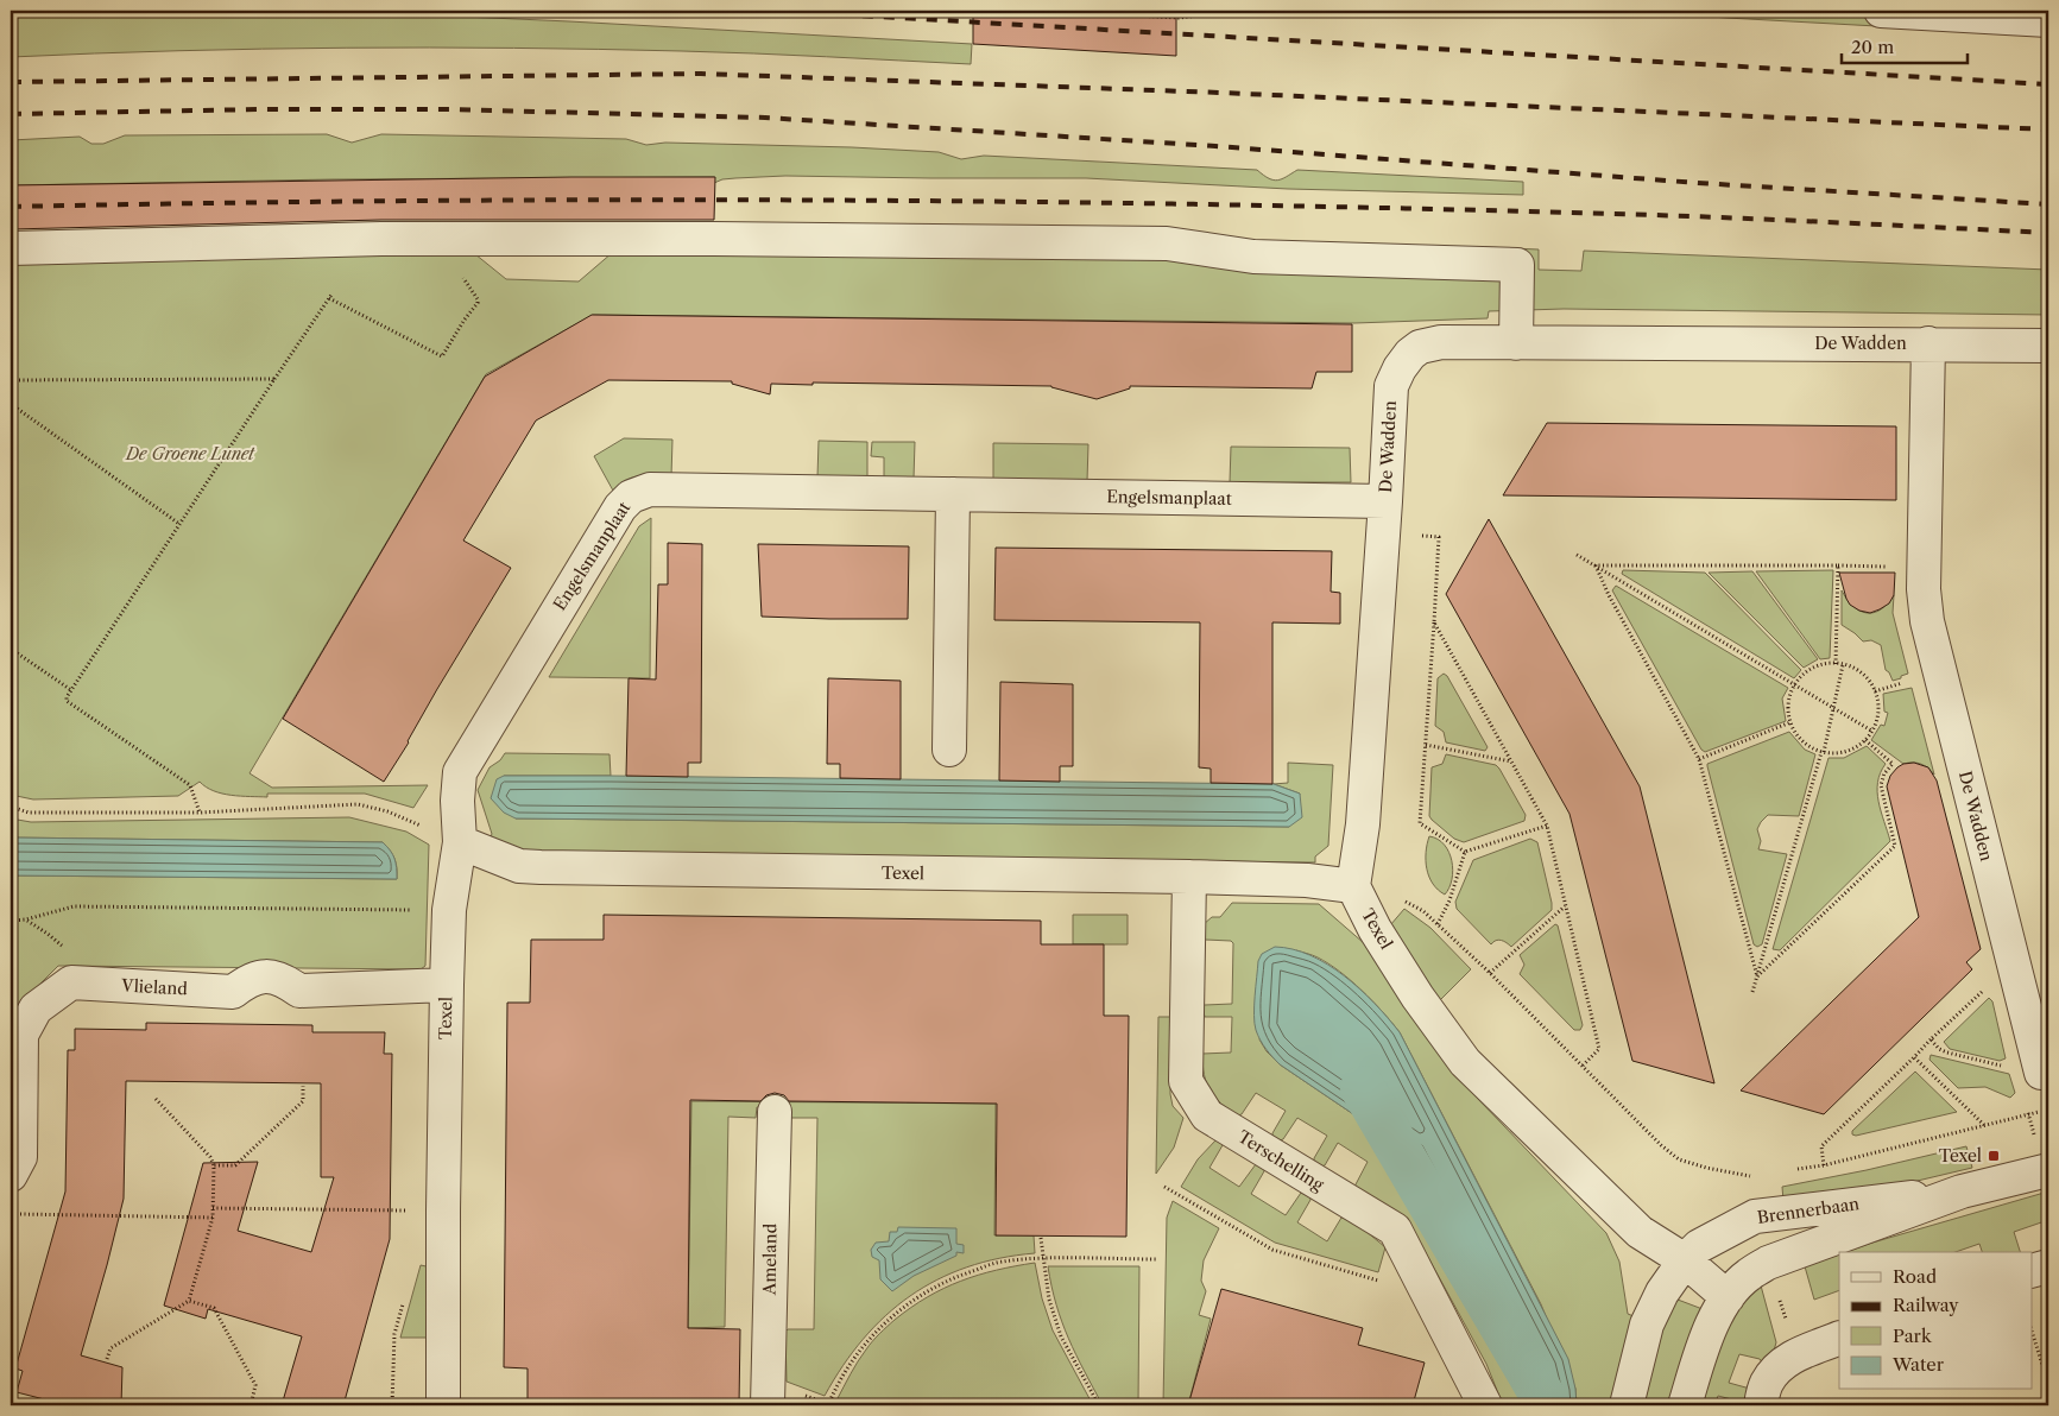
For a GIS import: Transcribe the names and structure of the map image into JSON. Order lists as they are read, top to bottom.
{
  "streets": {
    "street": [
      "De Wadden",
      "Engelsmanplaat",
      "Texel",
      "Vlieland",
      "Terschelling",
      "Brennerbaan",
      "Ameland"
    ]
  },
  "crossings": [
    ["De Wadden", "Engelsmanplaat"],
    ["De Wadden", "Texel"],
    ["Engelsmanplaat", "Texel"],
    ["Texel", "Vlieland"],
    ["Texel", "Terschelling"],
    ["Texel", "Brennerbaan"]
  ],
  "parks": ["De Groene Lunet"],
  "places": {
    "transit": ["Texel"]
  },
  "legend": [
    "Road",
    "Railway",
    "Park",
    "Water"
  ],
  "scale_bar": "20 m"
}
